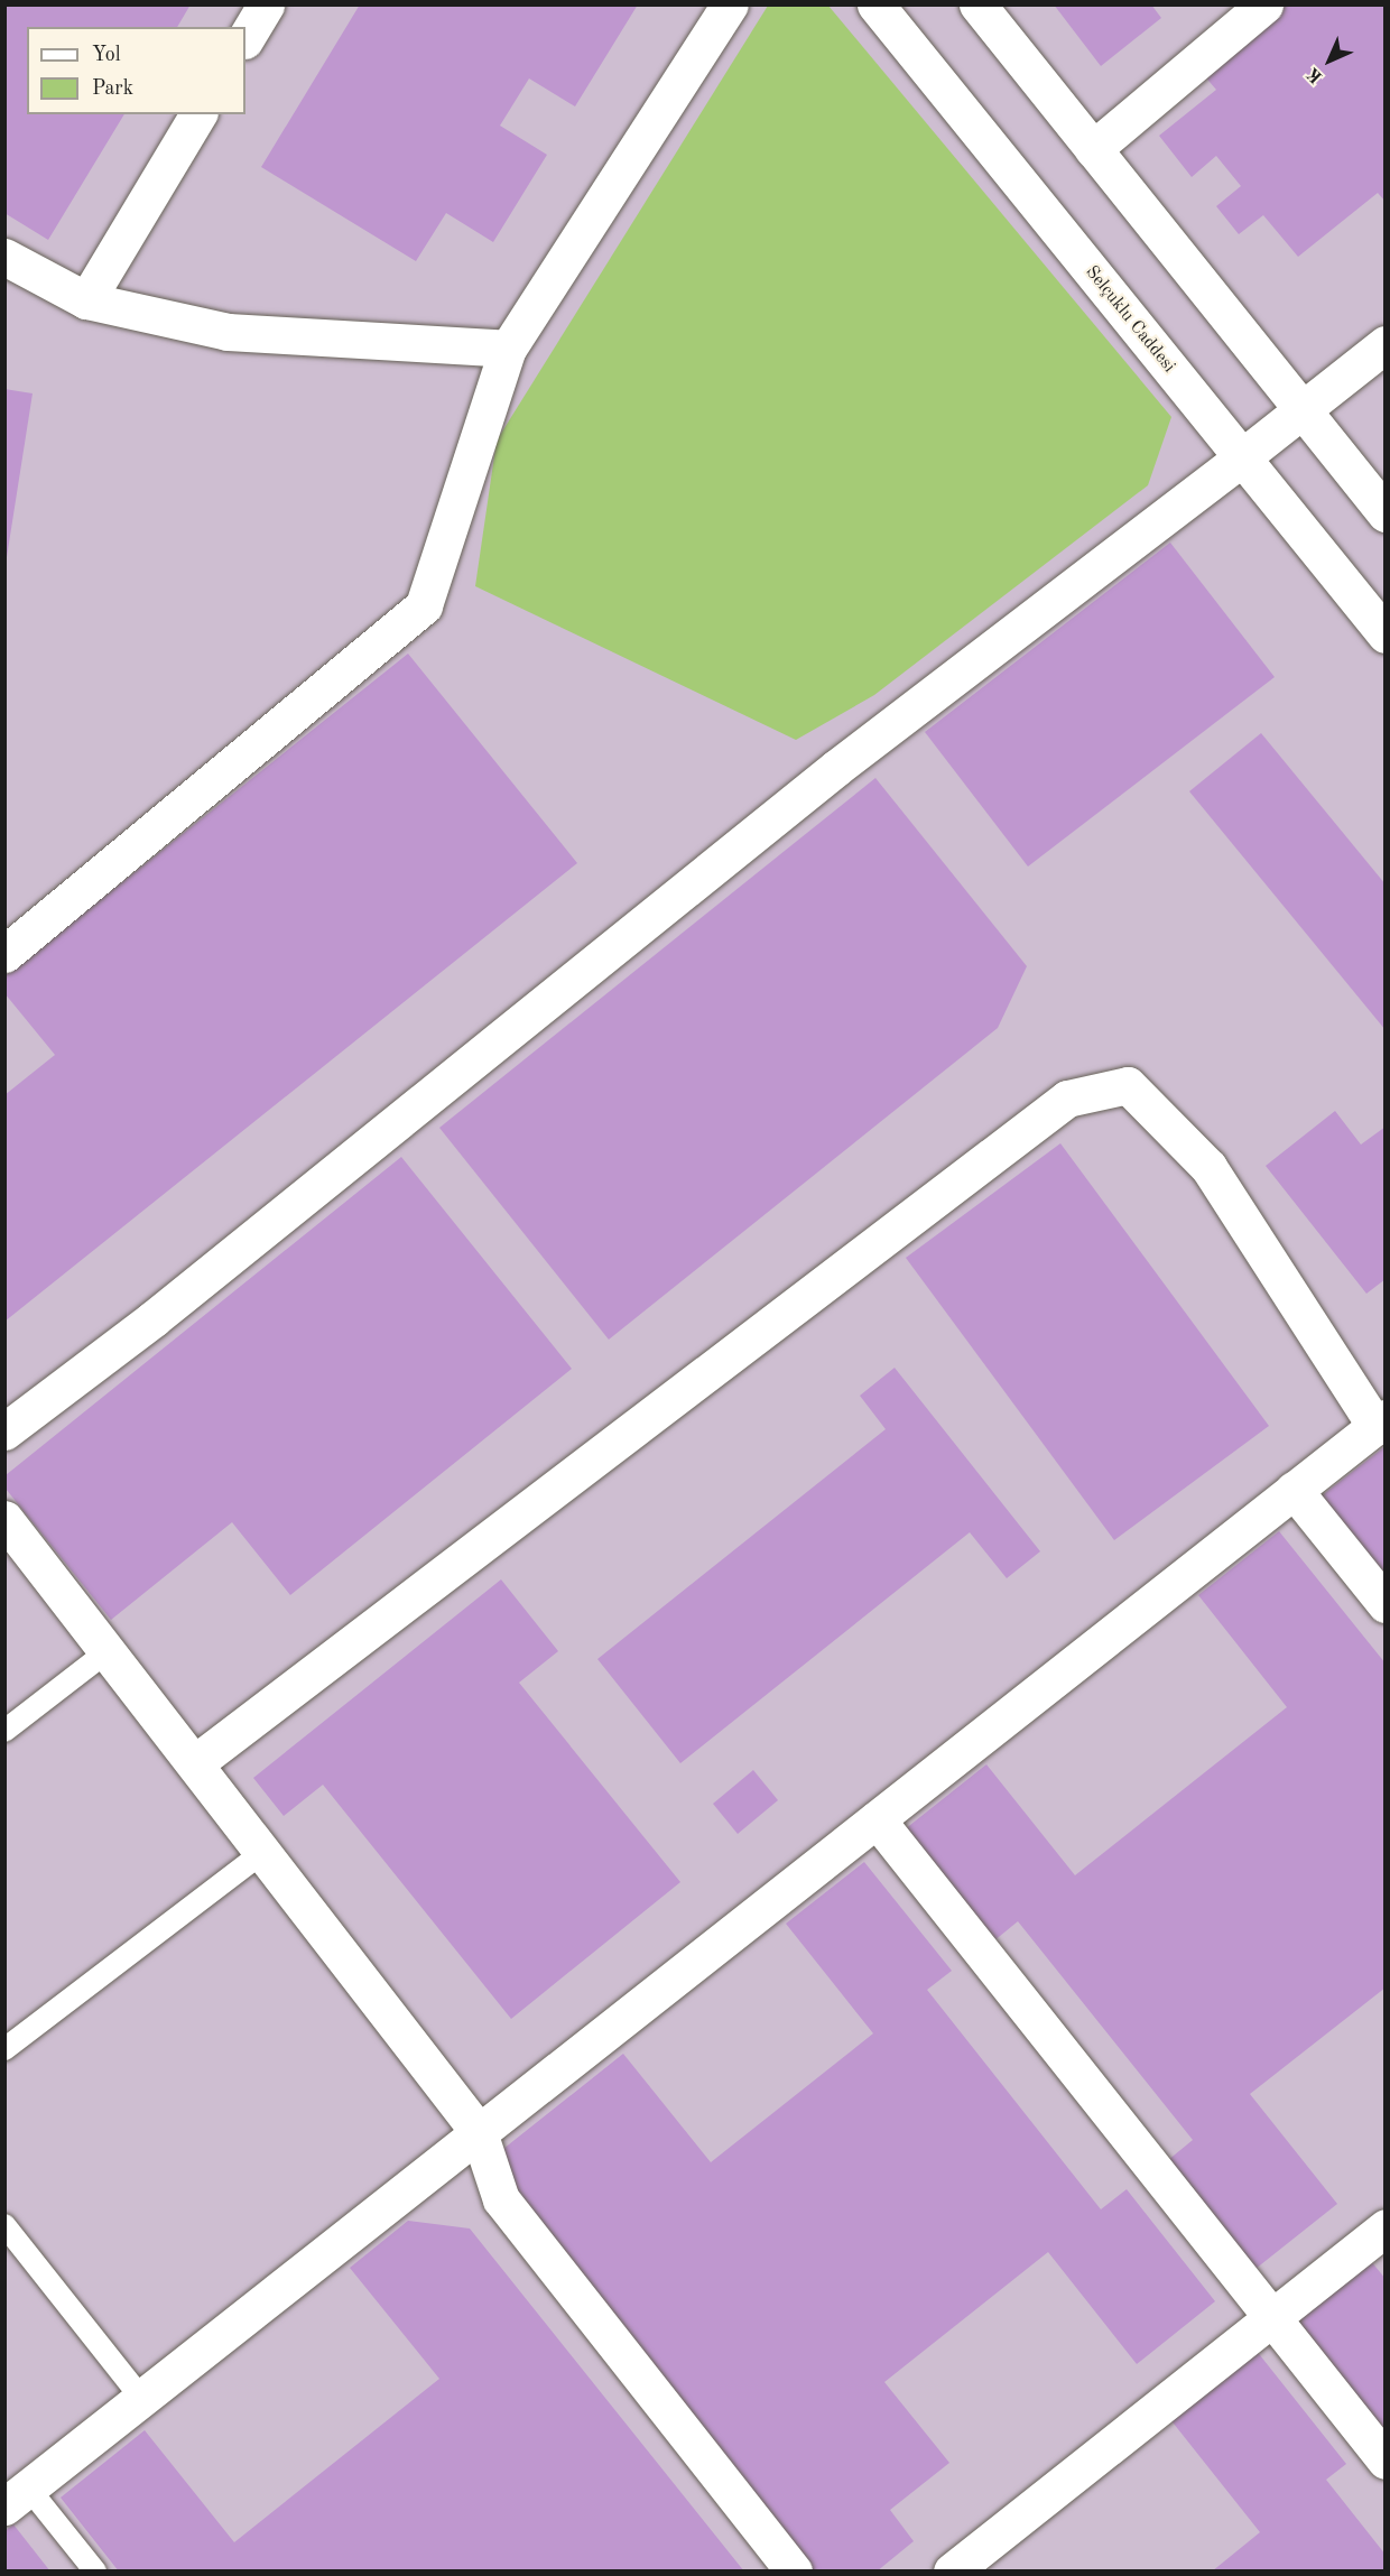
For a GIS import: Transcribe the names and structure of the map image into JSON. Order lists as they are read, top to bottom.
{
  "streets": {
    "street": ["Selçuklu Caddesi"]
  },
  "legend": ["Yol", "Park"],
  "north": "bottom left"
}
